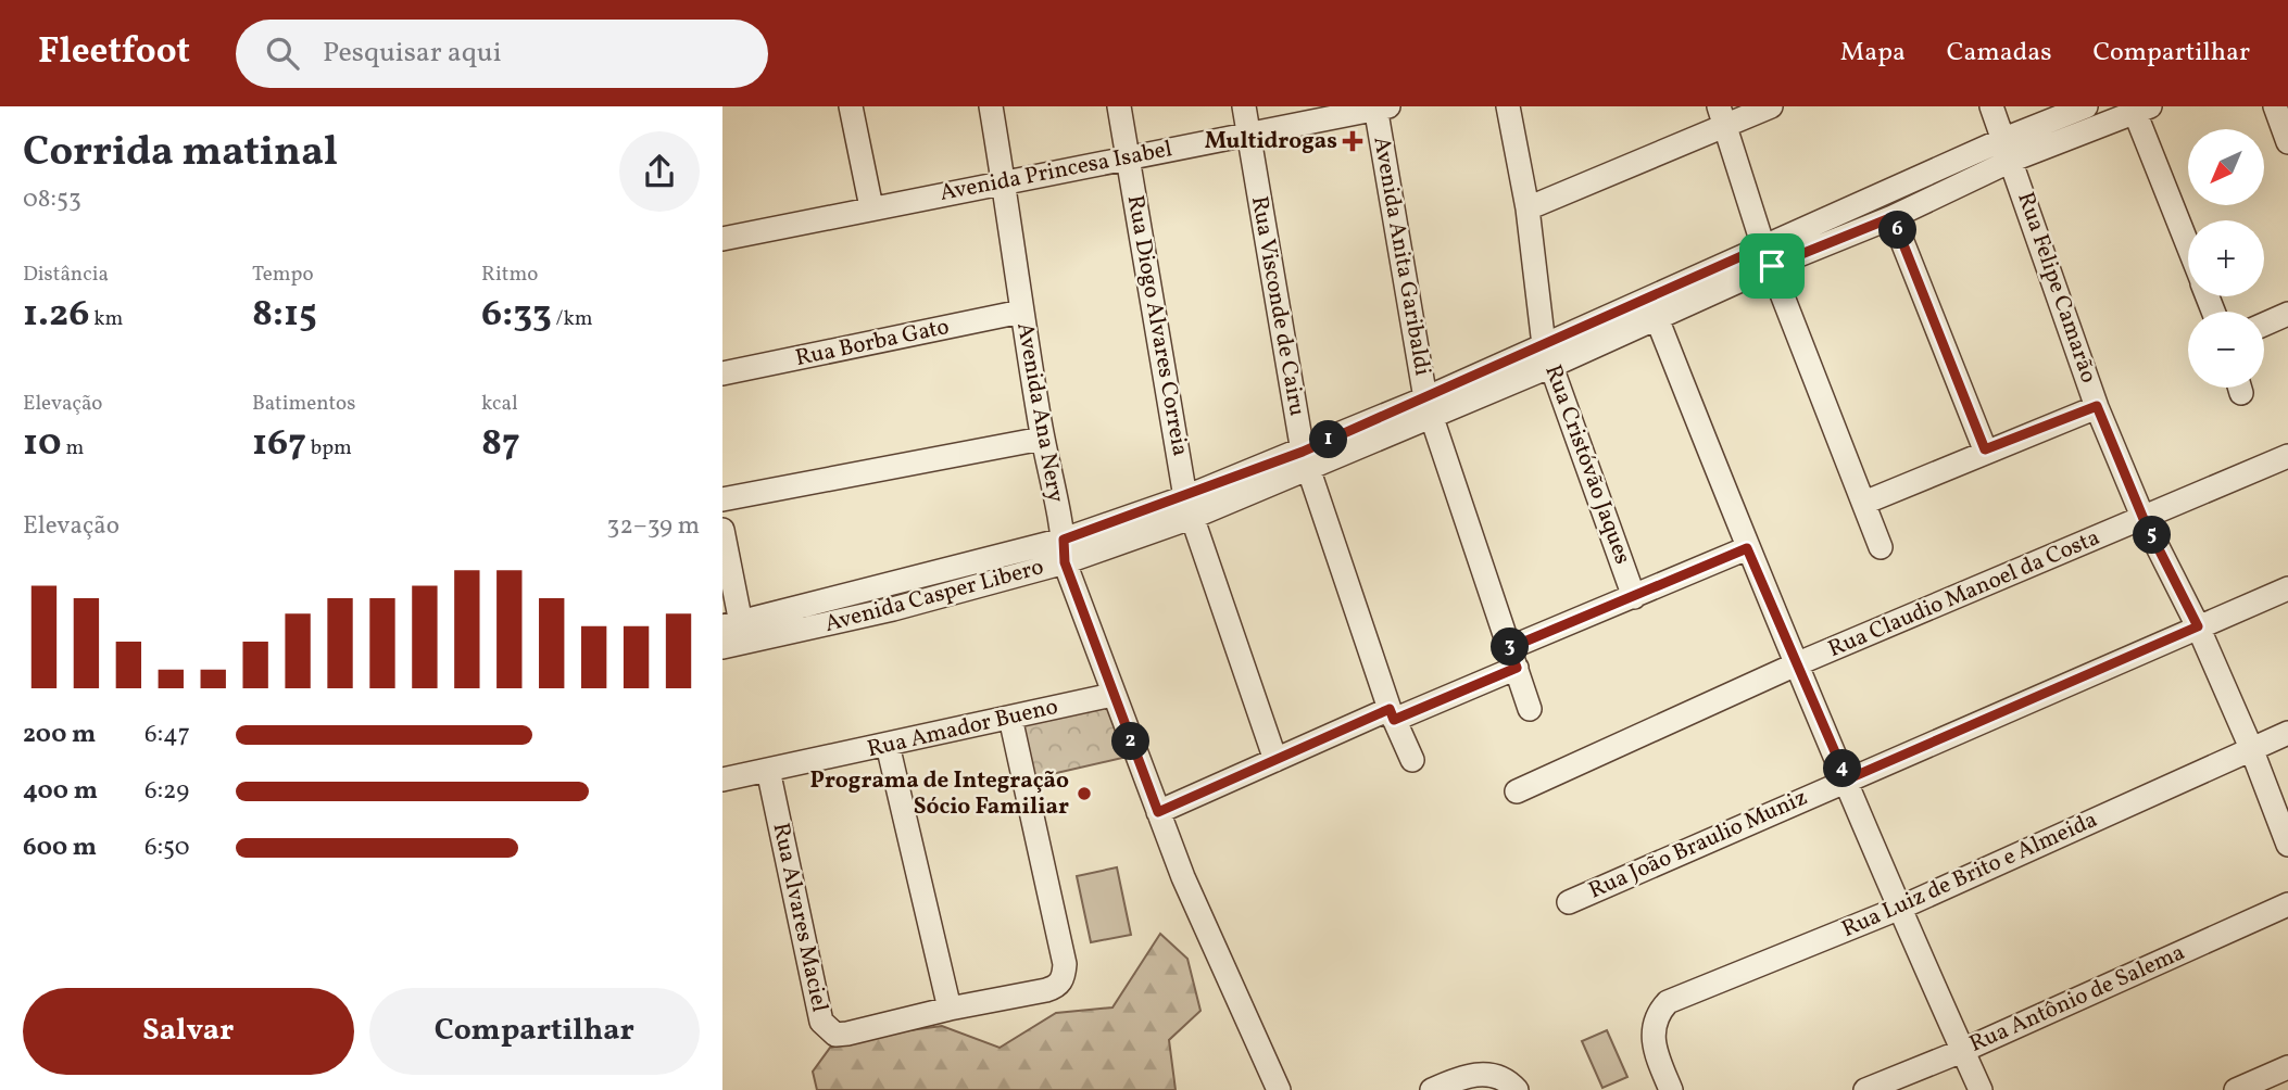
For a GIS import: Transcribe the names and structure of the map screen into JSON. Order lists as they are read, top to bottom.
{
  "streets": {
    "street": [
      "Avenida Princesa Isabel",
      "Avenida Anita Garibaldi",
      "Rua Felipe Camarão",
      "Rua Visconde de Cairu",
      "Rua Diogo Alvares Correia",
      "Rua Borba Gato",
      "Avenida Ana Nery",
      "Rua Cristóvão Jaques",
      "Rua Claudio Manoel da Costa",
      "Avenida Casper Libero",
      "Rua Amador Bueno",
      "Rua João Braulio Muniz",
      "Rua Luiz de Brito e Almeida",
      "Rua Alvares Maciel",
      "Rua Antônio de Salema"
    ]
  },
  "crossings": [
    ["Avenida Princesa Isabel", "Avenida Anita Garibaldi"],
    ["Avenida Princesa Isabel", "Rua Visconde de Cairu"],
    ["Avenida Princesa Isabel", "Rua Diogo Alvares Correia"],
    ["Avenida Princesa Isabel", "Avenida Ana Nery"],
    ["Avenida Anita Garibaldi", "Avenida Casper Libero"],
    ["Rua Felipe Camarão", "Rua Claudio Manoel da Costa"],
    ["Rua Felipe Camarão", "Avenida Casper Libero"],
    ["Rua Felipe Camarão", "Rua João Braulio Muniz"],
    ["Rua Felipe Camarão", "Rua Luiz de Brito e Almeida"],
    ["Rua Visconde de Cairu", "Avenida Casper Libero"],
    ["Rua Diogo Alvares Correia", "Avenida Casper Libero"],
    ["Rua Borba Gato", "Avenida Ana Nery"],
    ["Avenida Ana Nery", "Avenida Casper Libero"],
    ["Avenida Ana Nery", "Rua Amador Bueno"],
    ["Rua Cristóvão Jaques", "Avenida Casper Libero"],
    ["Rua Amador Bueno", "Rua Alvares Maciel"]
  ],
  "places": {
    "health": ["Multidrogas"],
    "other": ["Programa de Integração Sócio Familiar"]
  },
  "north": "bottom left",
  "page": {
    "header": "Fleetfoot",
    "search": "Pesquisar aqui",
    "nav": ["Mapa", "Camadas", "Compartilhar"],
    "heading": ["Corrida matinal", "08:53"],
    "map_buttons": ["+", "−"],
    "pins": [
      "6",
      "1",
      "5",
      "3",
      "2",
      "4"
    ],
    "stats": [
      ["Distância", "1.26 km"],
      ["Tempo", "8:15"],
      ["Ritmo", "6:33 /km"],
      ["Elevação", "10 m"],
      ["Batimentos", "167 bpm"],
      ["kcal", "87"]
    ],
    "chart": ["Elevação", "32–39 m"],
    "list": [
      {
        "name": "200 m",
        "note": "6:47"
      },
      {
        "name": "400 m",
        "note": "6:29"
      },
      {
        "name": "600 m",
        "note": "6:50"
      }
    ],
    "buttons": ["Salvar", "Compartilhar"]
  }
}
